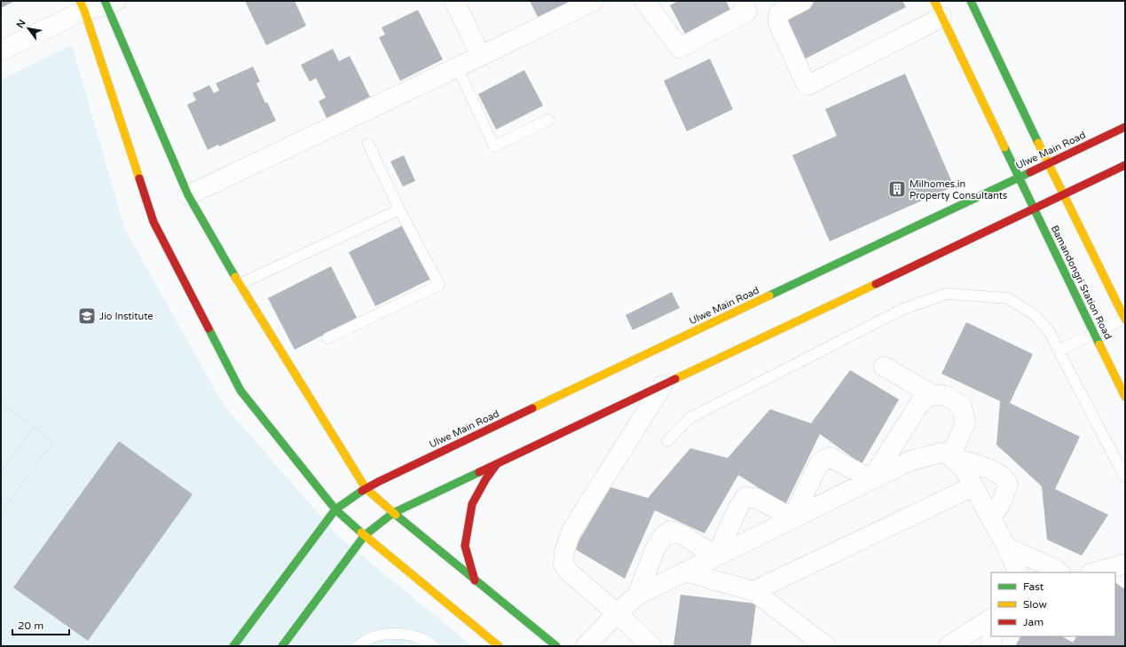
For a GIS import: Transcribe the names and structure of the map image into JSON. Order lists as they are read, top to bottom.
{
  "streets": {
    "street": ["Ulwe Main Road", "Bamandongri Station Road"]
  },
  "crossings": [
    ["Ulwe Main Road", "Bamandongri Station Road"]
  ],
  "places": {
    "building": ["Milhomes.in Property Consultants"],
    "school or university": ["Jio Institute"]
  },
  "legend": ["Fast", "Slow", "Jam"],
  "scale_bar": "20 m",
  "north": "top left"
}
